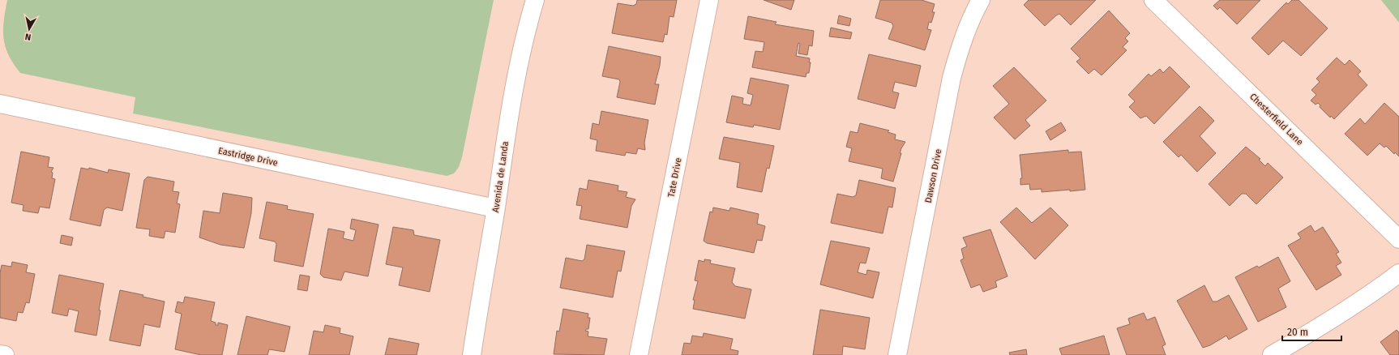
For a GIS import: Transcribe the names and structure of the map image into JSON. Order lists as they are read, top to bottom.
{
  "streets": {
    "street": [
      "Chesterfield Lane",
      "Eastridge Drive",
      "Dawson Drive",
      "Avenida de Landa",
      "Tate Drive"
    ]
  },
  "crossings": [
    ["Eastridge Drive", "Avenida de Landa"]
  ],
  "scale_bar": "20 m",
  "north": "bottom"
}
